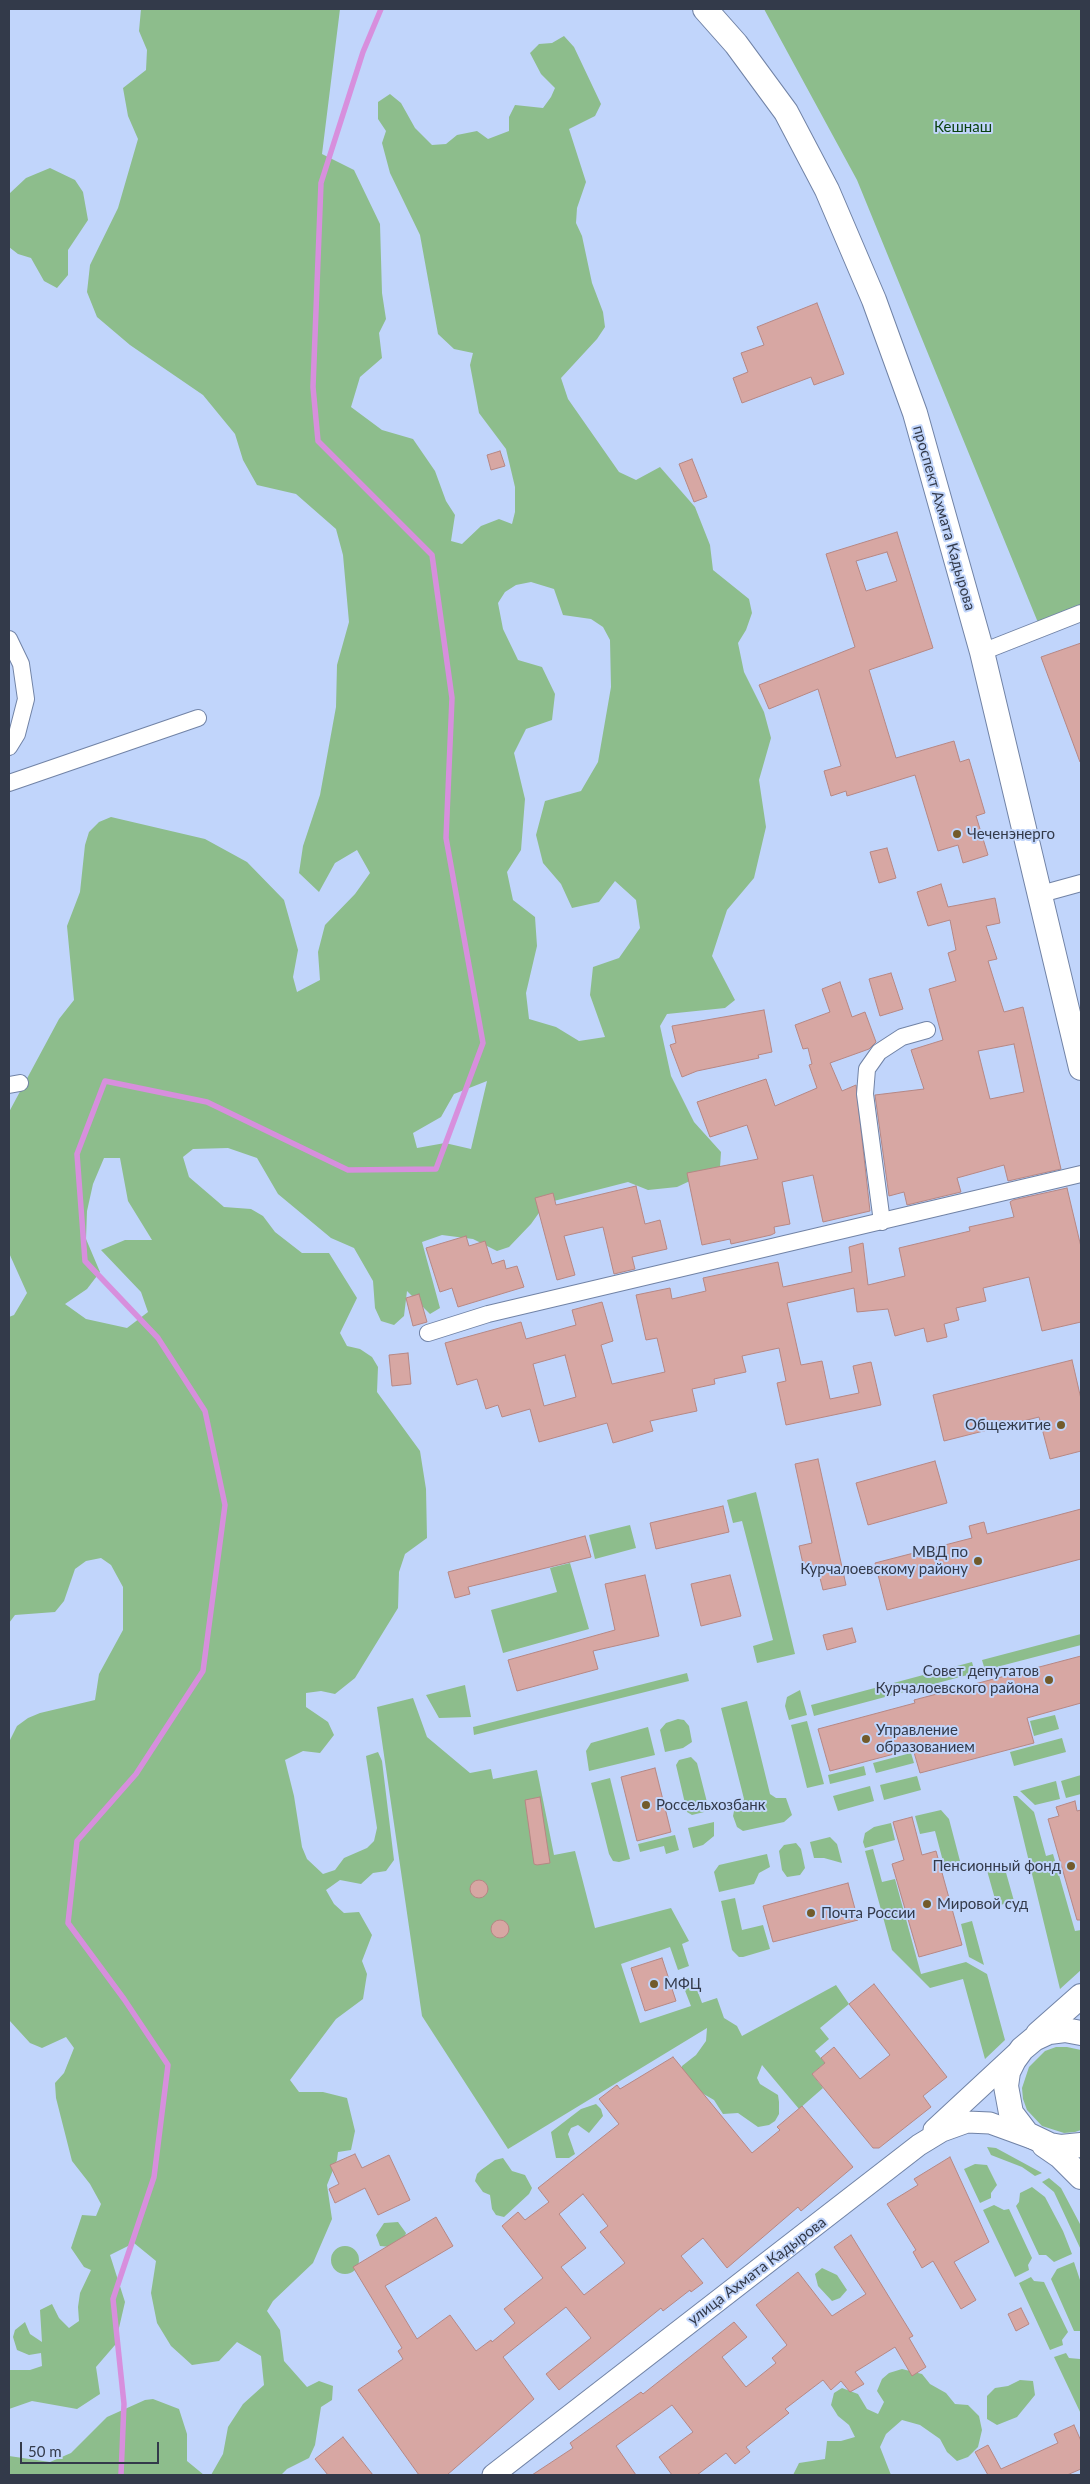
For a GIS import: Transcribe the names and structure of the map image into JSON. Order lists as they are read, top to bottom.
{
  "streets": {
    "main road": ["проспект Ахмата Кадырова", "улица Ахмата Кадырова"]
  },
  "parks": ["Кешнаш"],
  "places": [
    "Чеченэнерго",
    "Общежитие",
    "МВД по Курчалоевскому району",
    "Совет депутатов Курчалоевского района",
    "Управление образованием",
    "Россельхозбанк",
    "Пенсионный фонд",
    "Мировой суд",
    "Почта России",
    "МФЦ"
  ],
  "scale_bar": "50 m"
}
